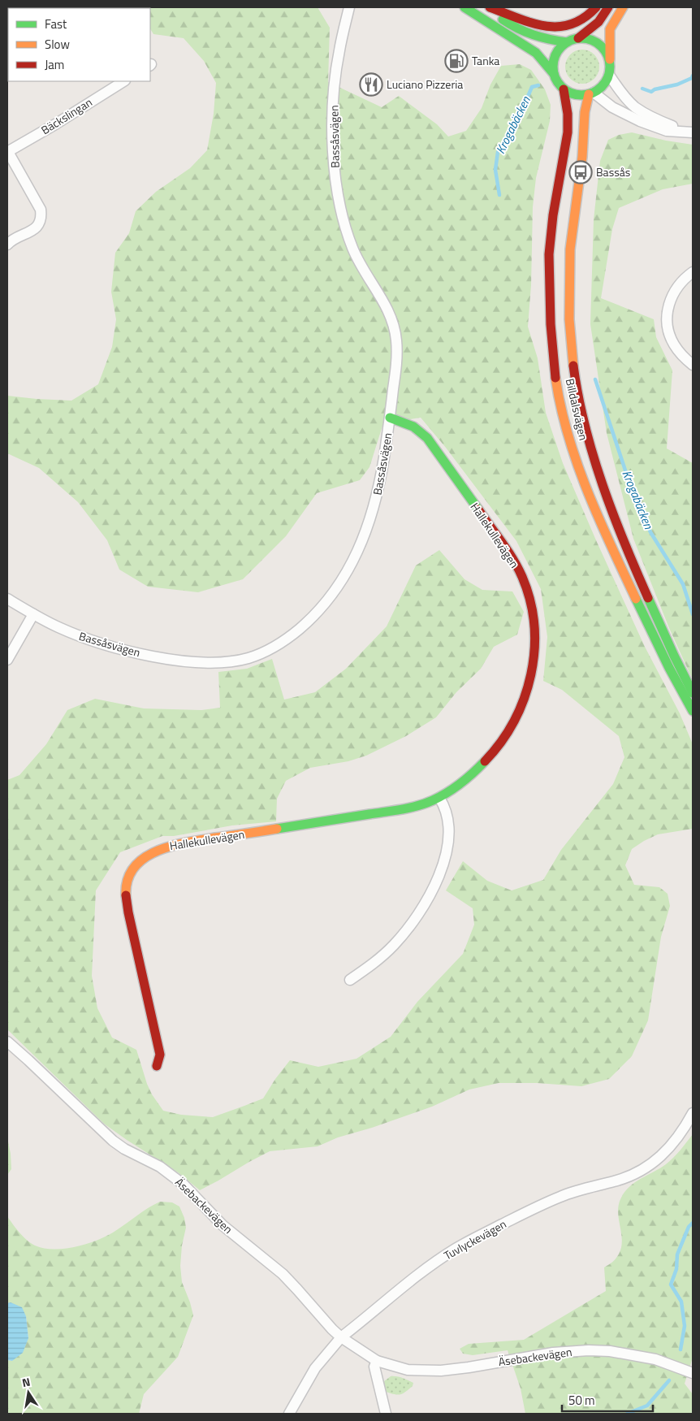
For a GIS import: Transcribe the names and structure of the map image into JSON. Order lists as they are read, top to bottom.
{
  "streets": {
    "street": [
      "Bäckslingan",
      "Bassåsvägen",
      "Billdalsvägen",
      "Hallekullevägen",
      "Äsebackevägen",
      "Tuvlyckevägen"
    ]
  },
  "crossings": [
    ["Bassåsvägen", "Hallekullevägen"],
    ["Äsebackevägen", "Tuvlyckevägen"]
  ],
  "water": ["Krogabäcken"],
  "places": {
    "fuel station": ["Tanka"],
    "restaurant": ["Luciano Pizzeria"],
    "bus stop": ["Bassås"]
  },
  "legend": ["Fast", "Slow", "Jam"],
  "scale_bar": "50 m",
  "north": "top"
}
